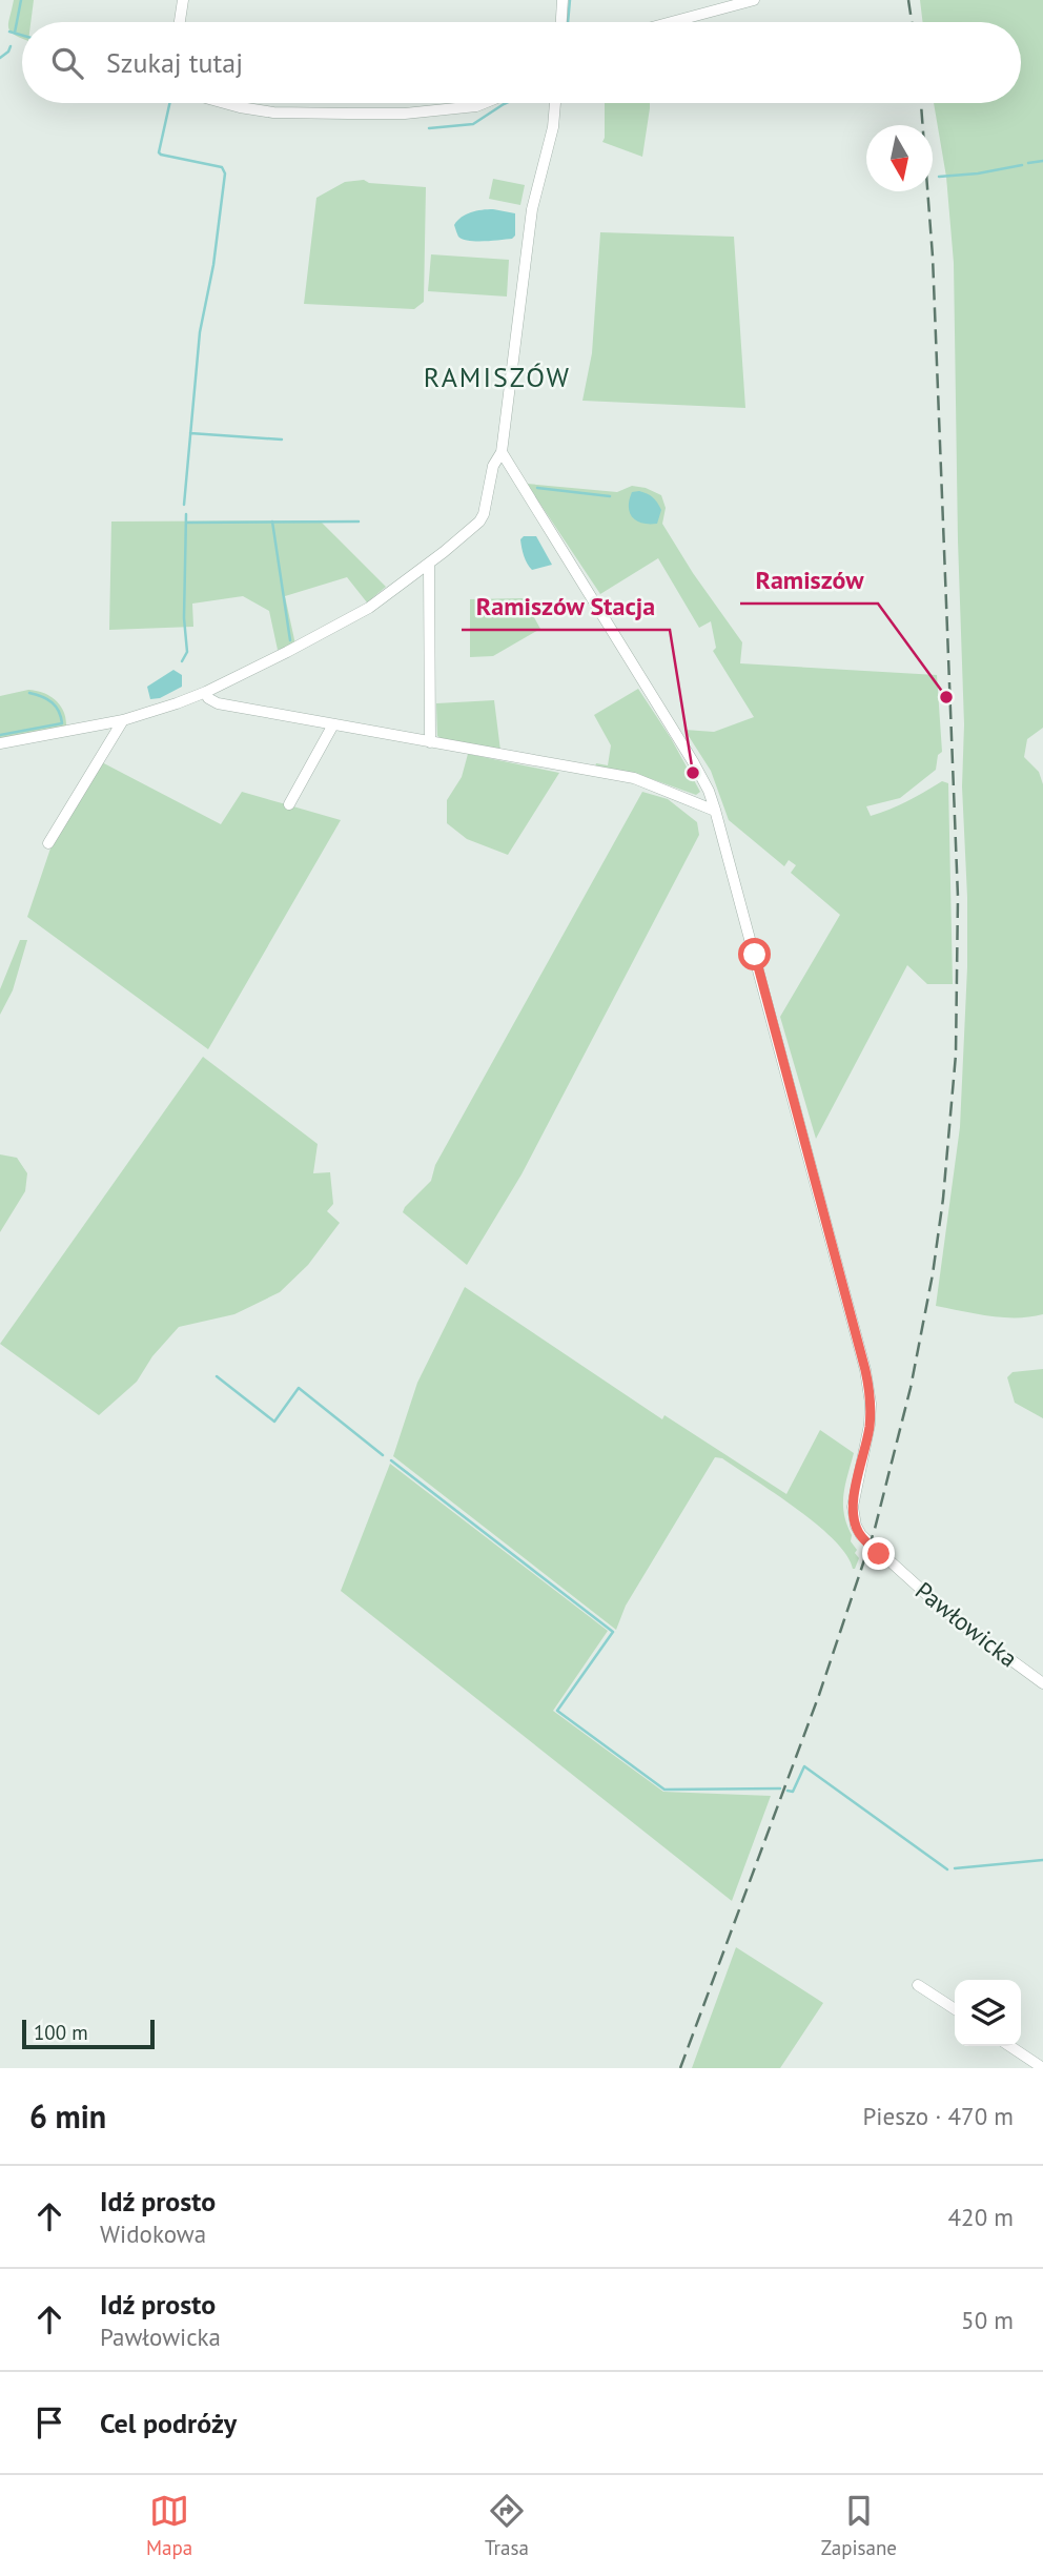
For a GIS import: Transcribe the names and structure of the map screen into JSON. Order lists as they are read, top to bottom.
{
  "streets": {
    "street": ["Pawłowicka"]
  },
  "districts": ["RAMISZÓW"],
  "places": ["Ramiszów", "Ramiszów Stacja"],
  "scale_bar": "100 m",
  "north": "bottom",
  "page": {
    "search": "Szukaj tutaj",
    "scale": "100 m",
    "heading": ["6 min", "Pieszo · 470 m"],
    "list": [
      ["Idź prosto", "Widokowa", "420 m"],
      ["Idź prosto", "Pawłowicka", "50 m"],
      "Cel podróży"
    ],
    "nav": ["Mapa", "Trasa", "Zapisane"]
  }
}
